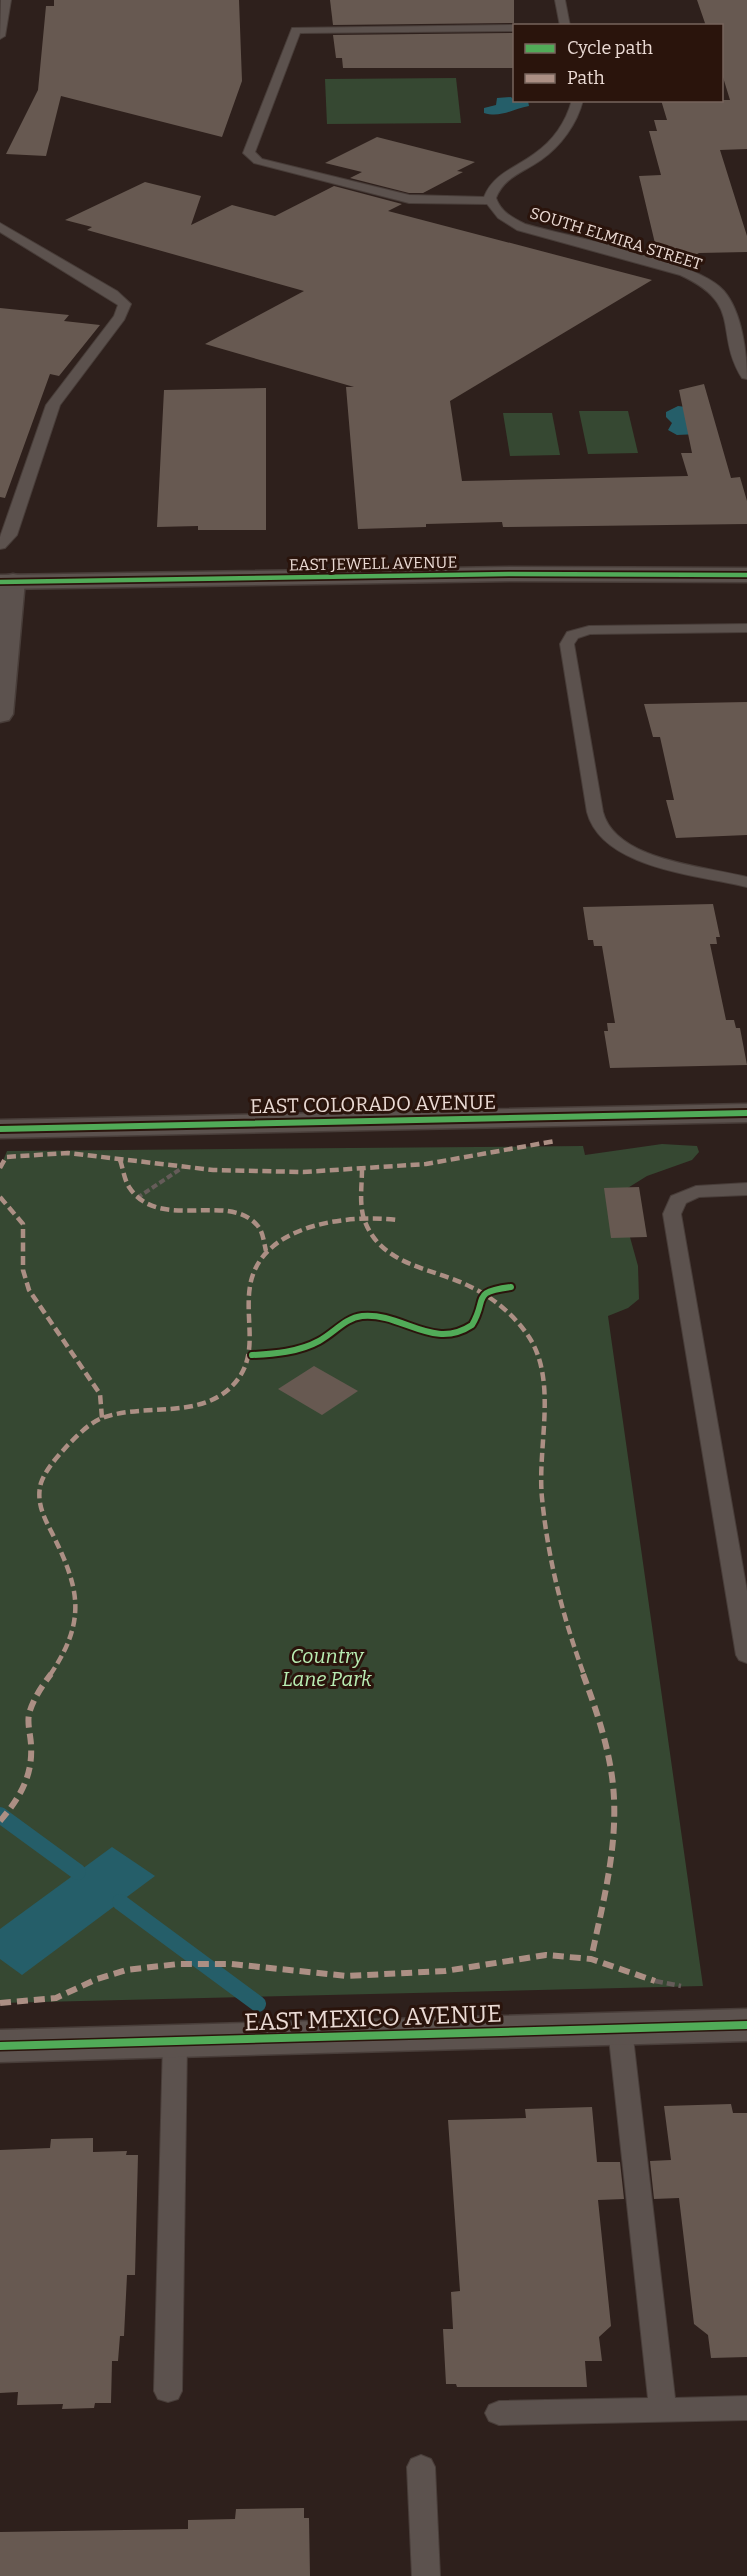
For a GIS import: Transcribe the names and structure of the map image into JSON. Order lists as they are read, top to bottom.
{
  "streets": {
    "street": ["EAST JEWELL AVENUE", "EAST COLORADO AVENUE", "EAST MEXICO AVENUE"],
    "lane": ["SOUTH ELMIRA STREET"]
  },
  "parks": ["Country Lane Park"],
  "legend": ["Cycle path", "Path"]
}
